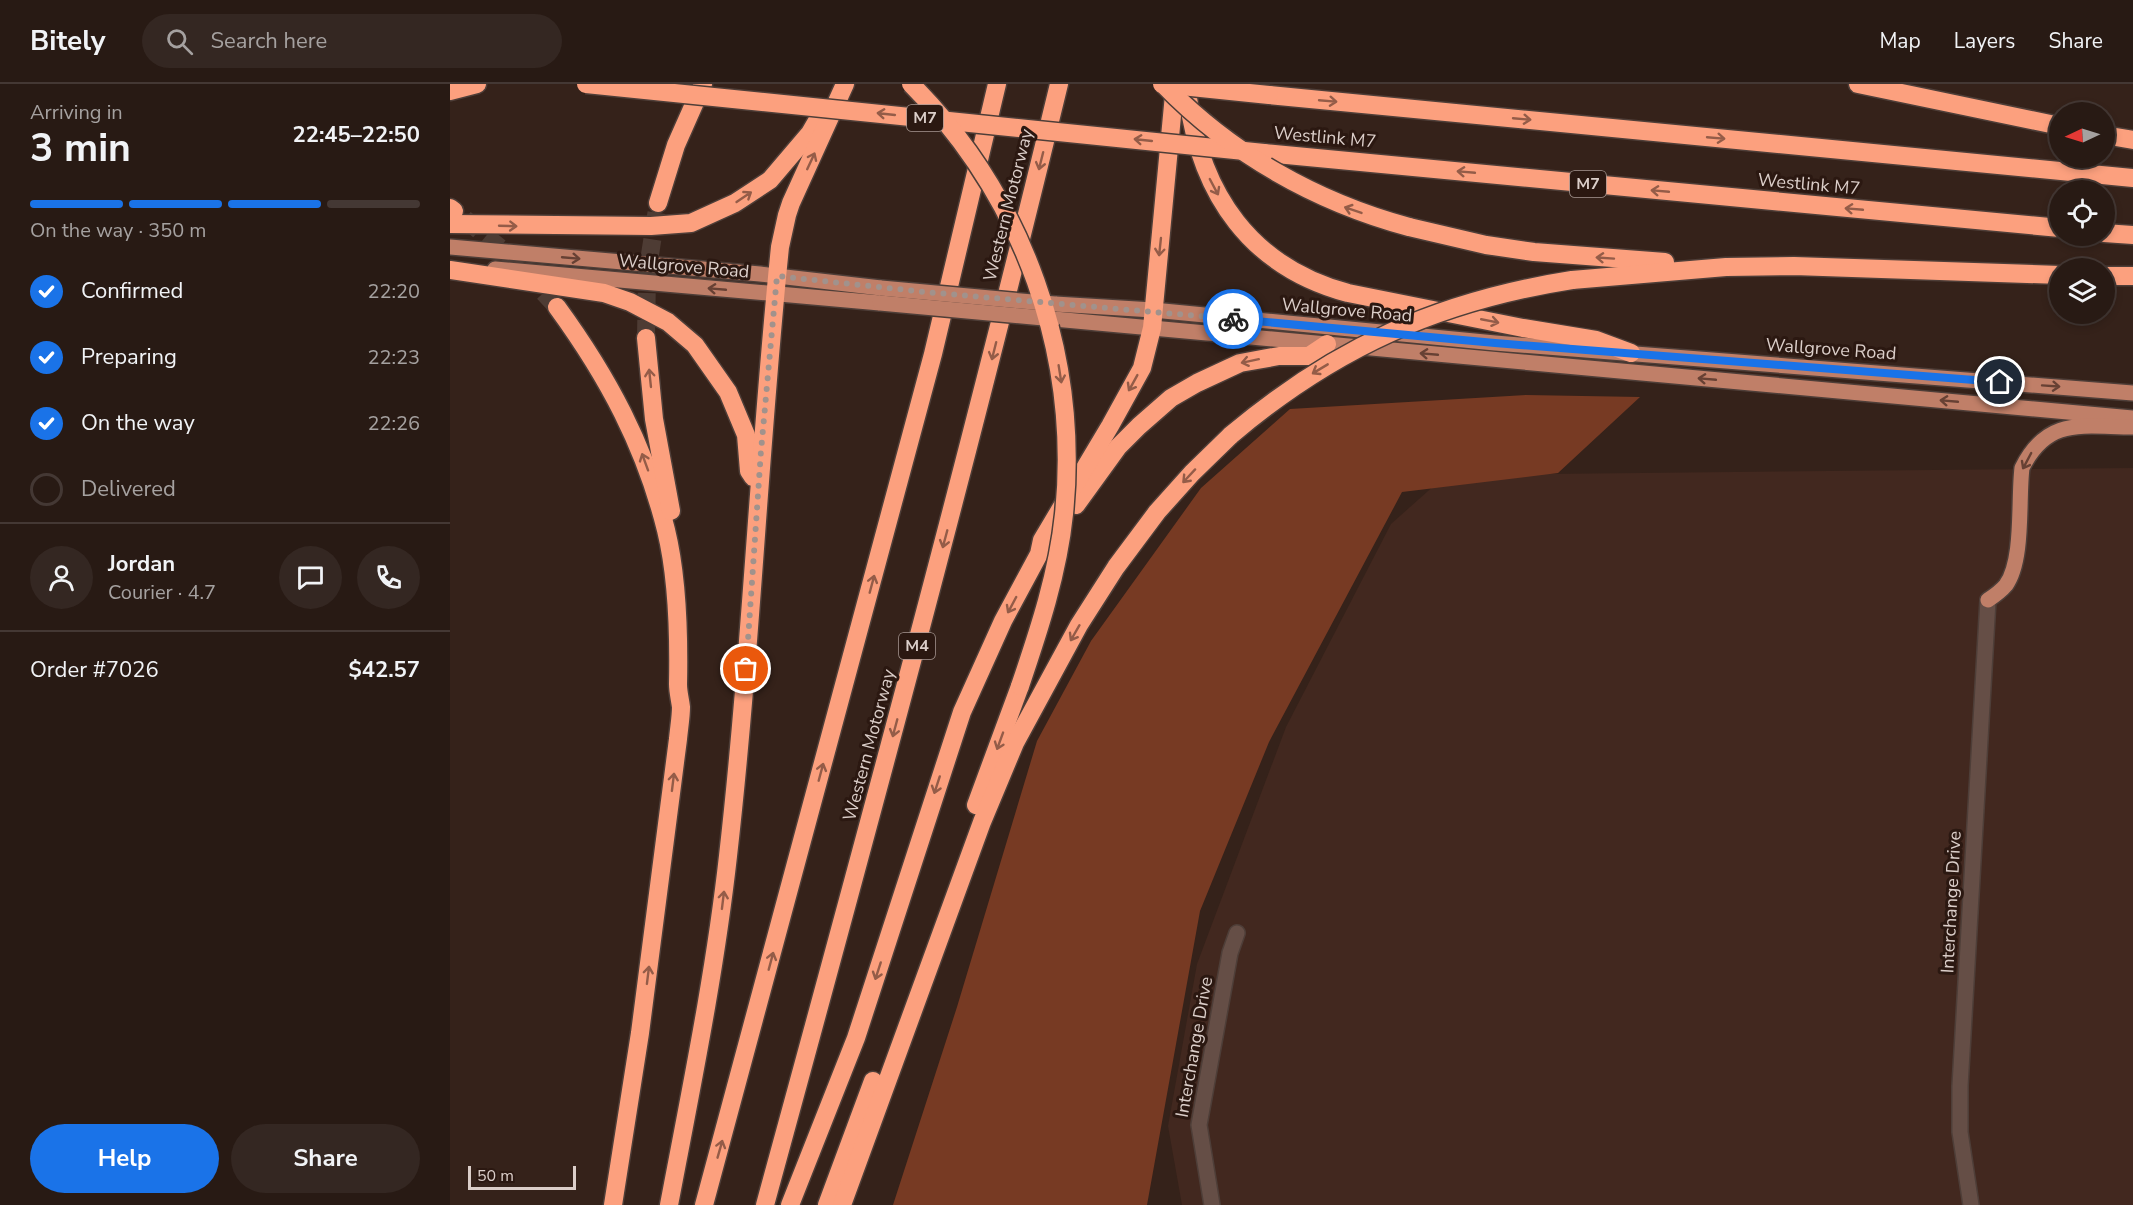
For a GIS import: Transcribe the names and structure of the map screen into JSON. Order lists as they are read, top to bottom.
{
  "streets": {
    "highway": [
      "M7",
      "Westlink M7",
      "Western Motorway",
      "M4"
    ],
    "main road": ["Wallgrove Road"],
    "street": ["Interchange Drive"]
  },
  "scale_bar": "50 m",
  "north": "left",
  "page": {
    "header": "Bitely",
    "search": "Search here",
    "nav": ["Map", "Layers", "Share"],
    "heading": ["3 min", "Arriving in", "22:45–22:50"],
    "panel": [
      "Jordan",
      "Courier · 4.7",
      "Order #7026",
      "$42.57"
    ],
    "bar": "On the way · 350 m",
    "list": [
      ["Confirmed", "22:20"],
      ["Preparing", "22:23"],
      ["On the way", "22:26"],
      "Delivered"
    ],
    "buttons": ["Help", "Share"],
    "scale": "50 m"
  }
}
